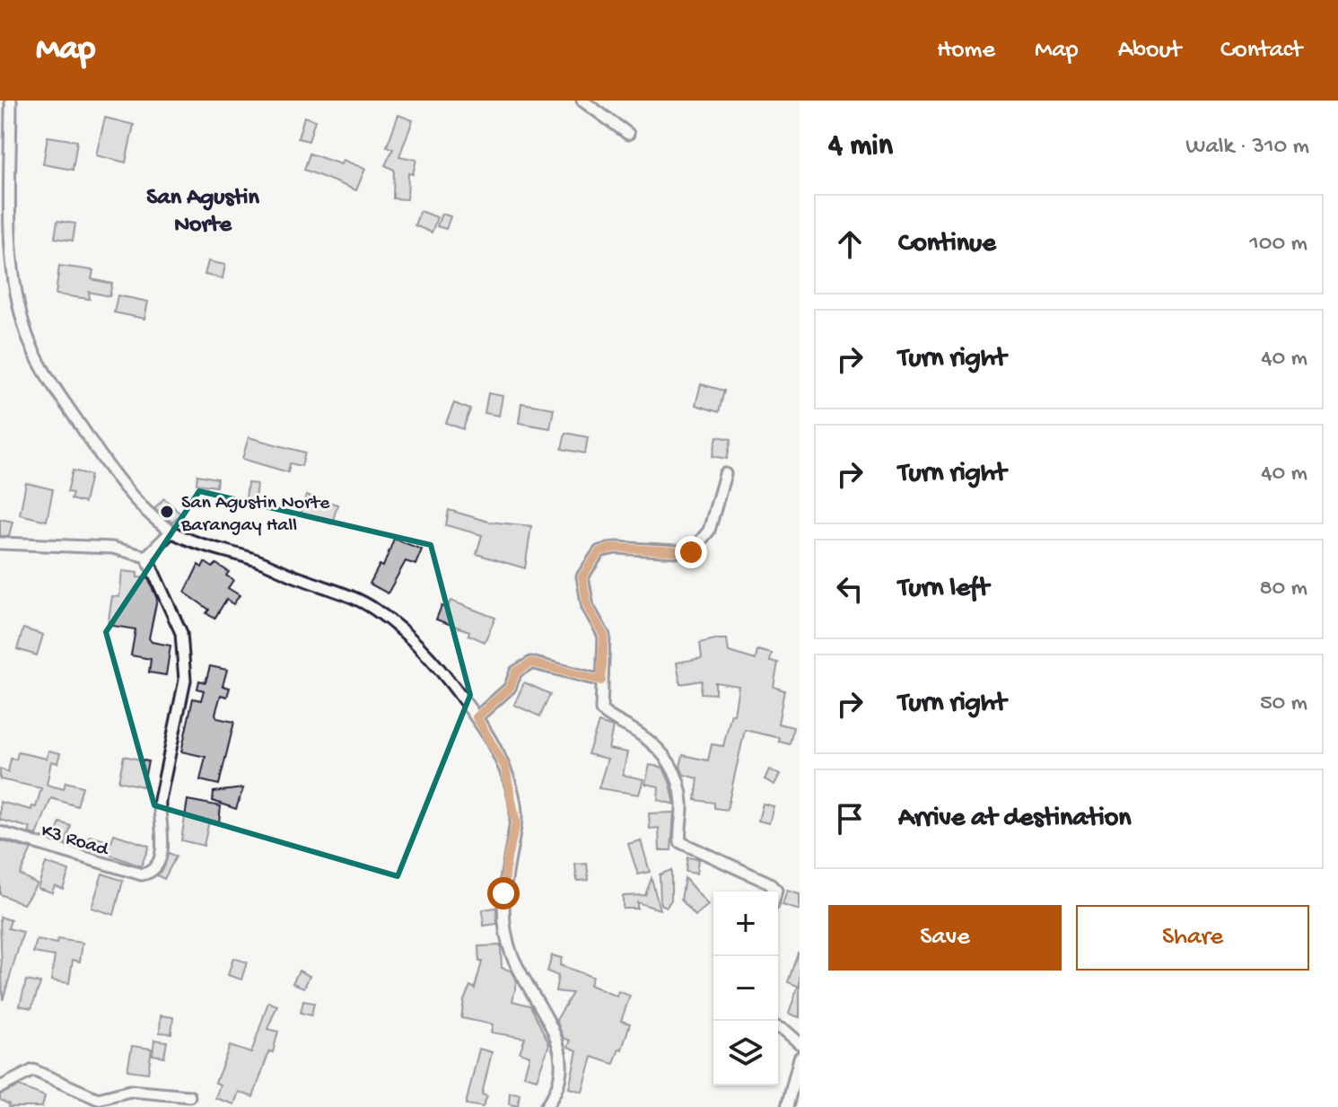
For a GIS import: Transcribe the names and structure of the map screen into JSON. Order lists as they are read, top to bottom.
{
  "streets": {
    "street": ["K3 Road"]
  },
  "districts": ["San Agustin Norte"],
  "places": ["San Agustin Norte Barangay Hall"],
  "page": {
    "header": "Map",
    "nav": [
      "Home",
      "Map",
      "About",
      "Contact"
    ],
    "heading": ["4 min", "Walk · 310 m"],
    "list": [
      ["Continue", "100 m"],
      ["Turn right", "40 m"],
      ["Turn right", "40 m"],
      ["Turn left", "80 m"],
      ["Turn right", "50 m"],
      "Arrive at destination"
    ],
    "buttons": ["Save", "Share"],
    "map_buttons": ["+", "−"]
  }
}
